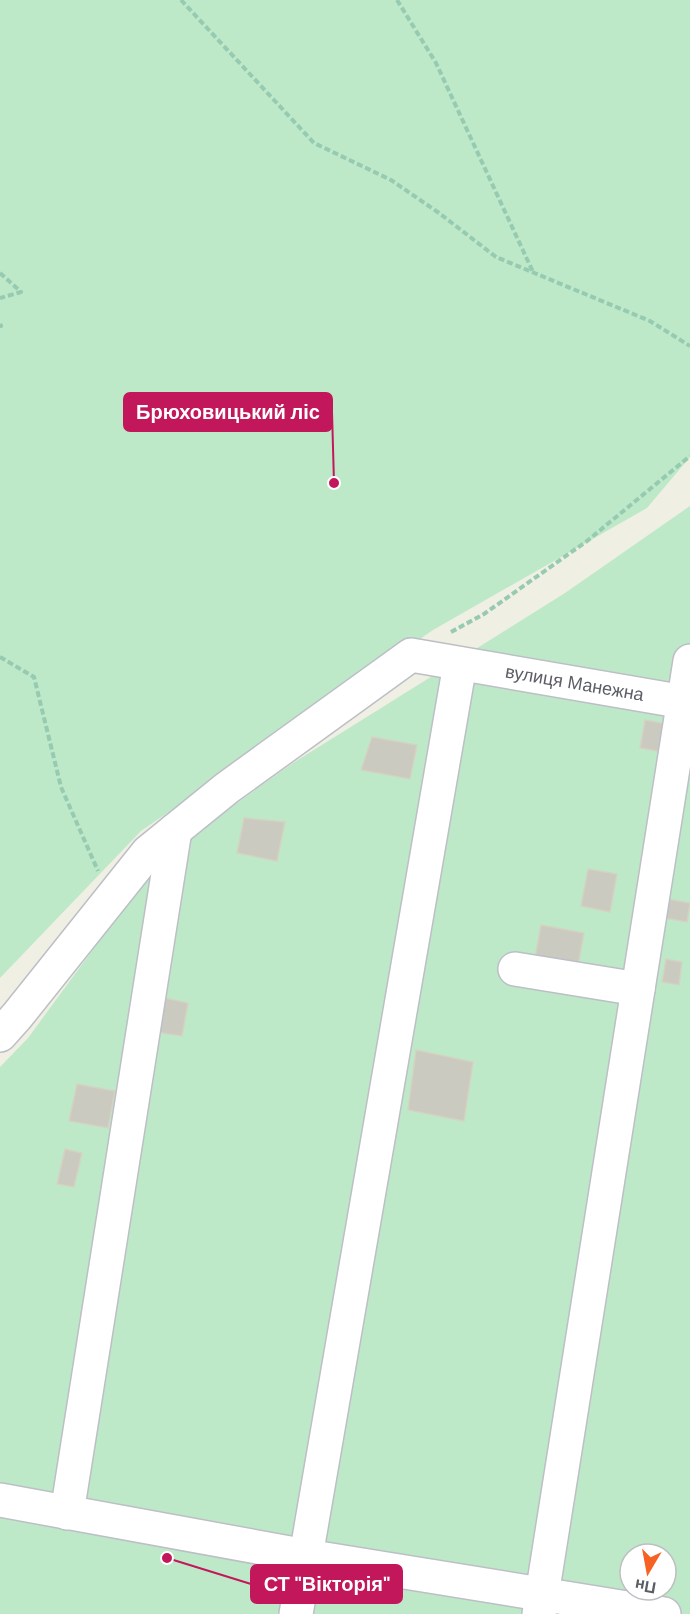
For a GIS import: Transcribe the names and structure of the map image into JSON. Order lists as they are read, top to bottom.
{
  "streets": {
    "street": ["вулиця Манежна"]
  },
  "places": ["Брюховицький ліс", "СТ \"Вікторія\""],
  "north": "bottom"
}
